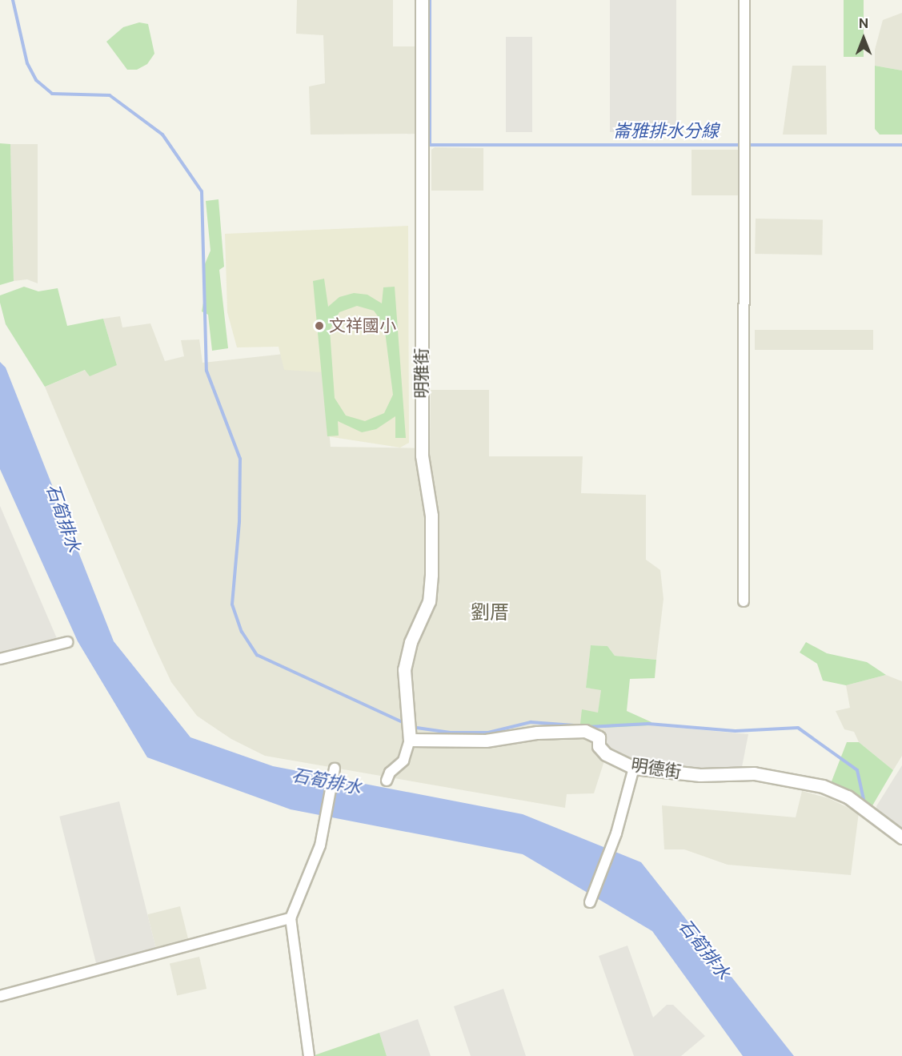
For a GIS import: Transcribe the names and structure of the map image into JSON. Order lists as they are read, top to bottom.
{
  "streets": {
    "street": ["明雅街", "明德街"]
  },
  "crossings": [
    ["明雅街", "明德街"]
  ],
  "districts": ["劉厝"],
  "water": ["崙雅排水分線", "石筍排水"],
  "places": ["文祥國小"],
  "north": "top"
}
